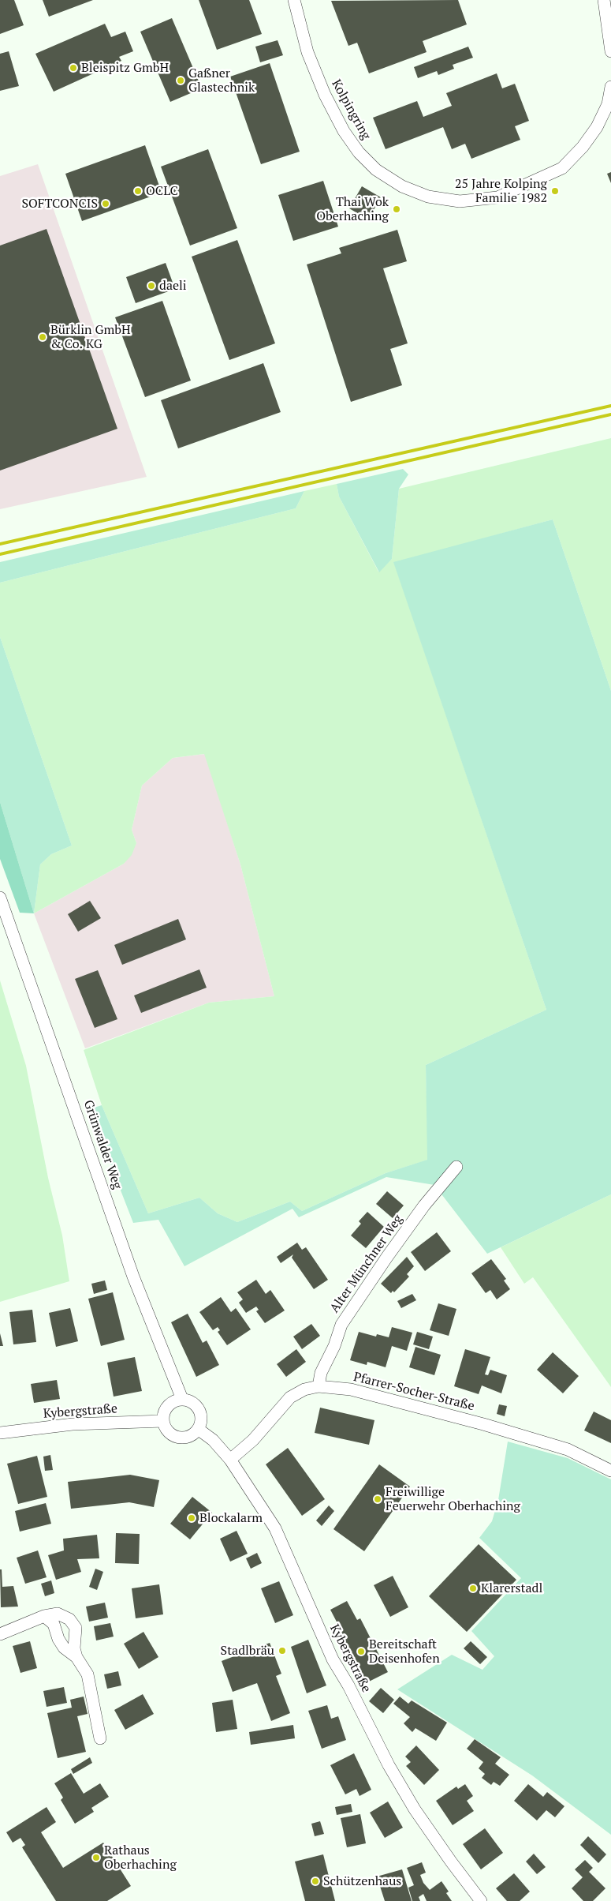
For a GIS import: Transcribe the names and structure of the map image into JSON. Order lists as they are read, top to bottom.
{
  "streets": {
    "street": [
      "Kolpingring",
      "Grünwalder Weg",
      "Alter Münchner Weg",
      "Pfarrer-Socher-Straße",
      "Kybergstraße"
    ]
  },
  "crossings": [
    ["Grünwalder Weg", "Kybergstraße"],
    ["Alter Münchner Weg", "Pfarrer-Socher-Straße"],
    ["Pfarrer-Socher-Straße", "Kybergstraße"]
  ],
  "places": [
    "Bleispitz GmbH",
    "Gaßner Glastechnik",
    "OCLC",
    "25 Jahre Kolping Familie 1982",
    "SOFTCONCIS",
    "Thai Wok Oberhaching",
    "daeli",
    "Bürklin GmbH & Co. KG",
    "Freiwillige Feuerwehr Oberhaching",
    "Blockalarm",
    "Klarerstadl",
    "Stadlbräu",
    "Bereitschaft Deisenhofen",
    "Rathaus Oberhaching",
    "Schützenhaus"
  ]
}
